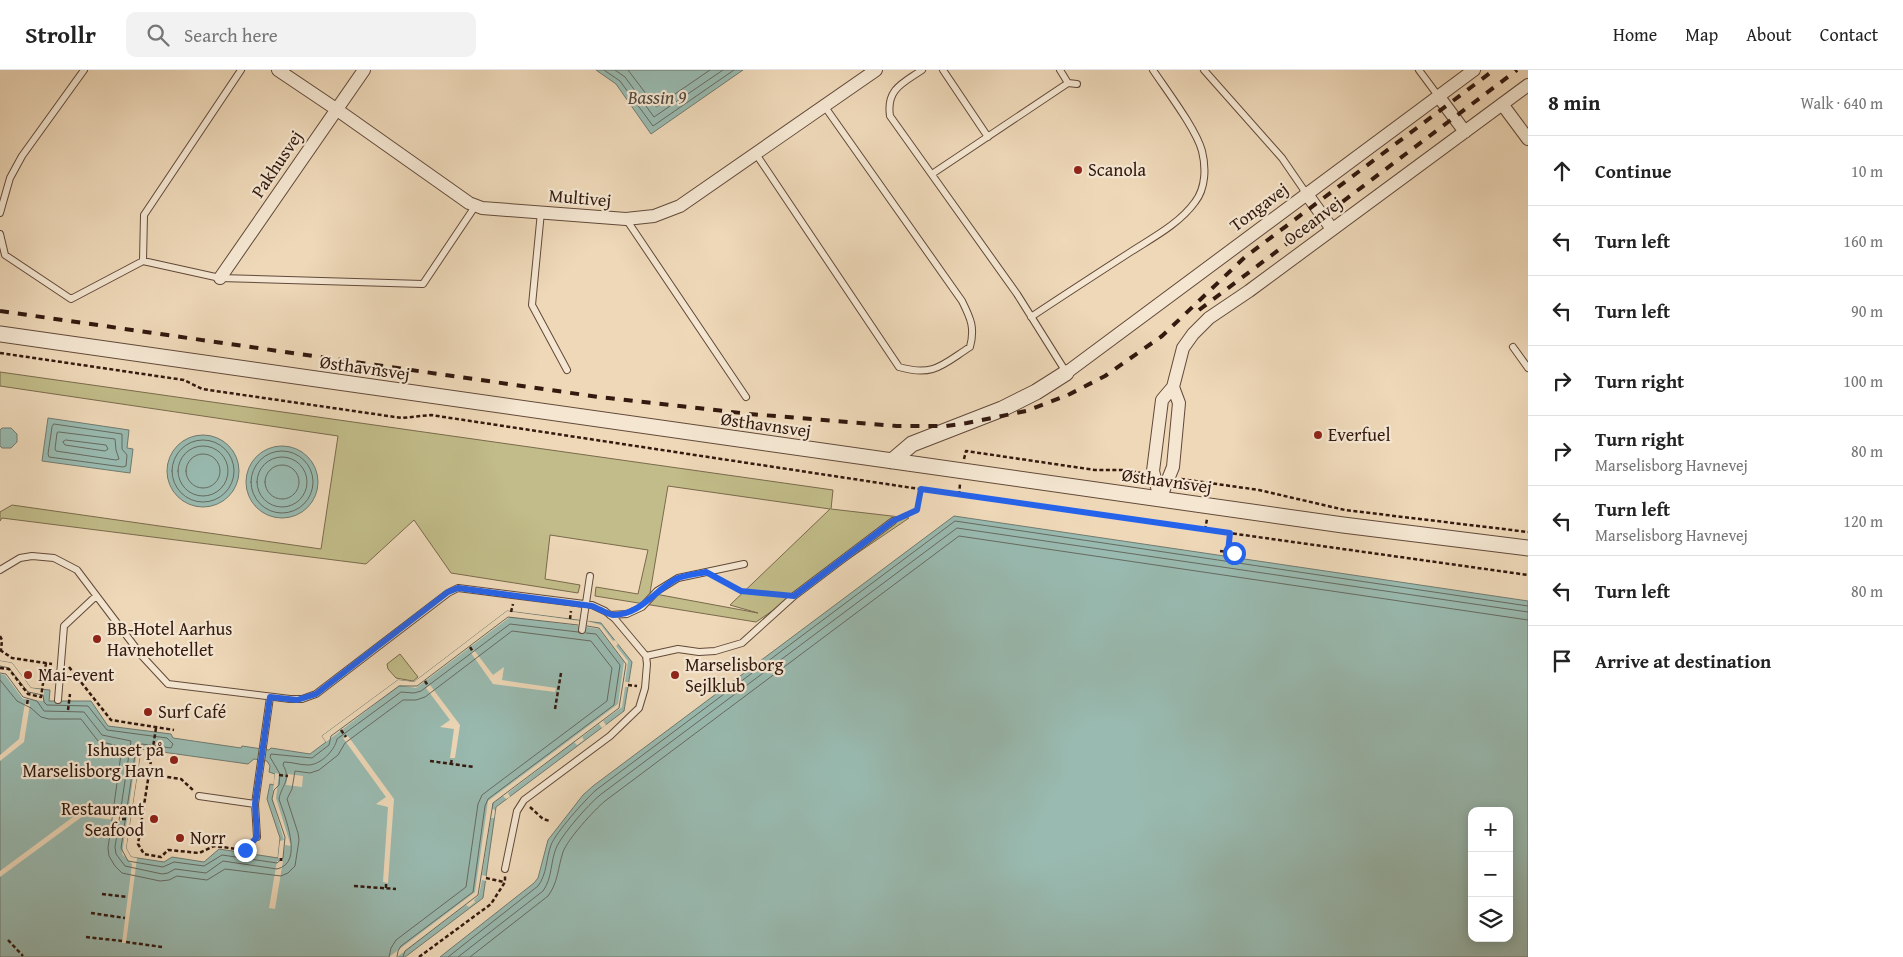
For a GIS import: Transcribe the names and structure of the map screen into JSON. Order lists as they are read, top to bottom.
{
  "streets": {
    "street": [
      "Pakhusvej",
      "Multivej",
      "Tongavej",
      "Oceanvej",
      "Østhavnsvej"
    ]
  },
  "crossings": [
    ["Pakhusvej", "Multivej"],
    ["Oceanvej", "Østhavnsvej"]
  ],
  "water": ["Bassin 9"],
  "places": [
    "Scanola",
    "Everfuel",
    "BB-Hotel Aarhus Havnehotellet",
    "Mai-event",
    "Marselisborg Sejlklub",
    "Surf Café",
    "Ishuset på Marselisborg Havn",
    "Restaurant Seafood",
    "Norr"
  ],
  "page": {
    "header": "Strollr",
    "search": "Search here",
    "nav": [
      "Home",
      "Map",
      "About",
      "Contact"
    ],
    "heading": ["8 min", "Walk · 640 m"],
    "list": [
      ["Continue", "10 m"],
      ["Turn left", "160 m"],
      ["Turn left", "90 m"],
      ["Turn right", "100 m"],
      ["Turn right", "Marselisborg Havnevej", "80 m"],
      ["Turn left", "Marselisborg Havnevej", "120 m"],
      ["Turn left", "80 m"],
      "Arrive at destination"
    ],
    "map_buttons": ["+", "−"]
  }
}
